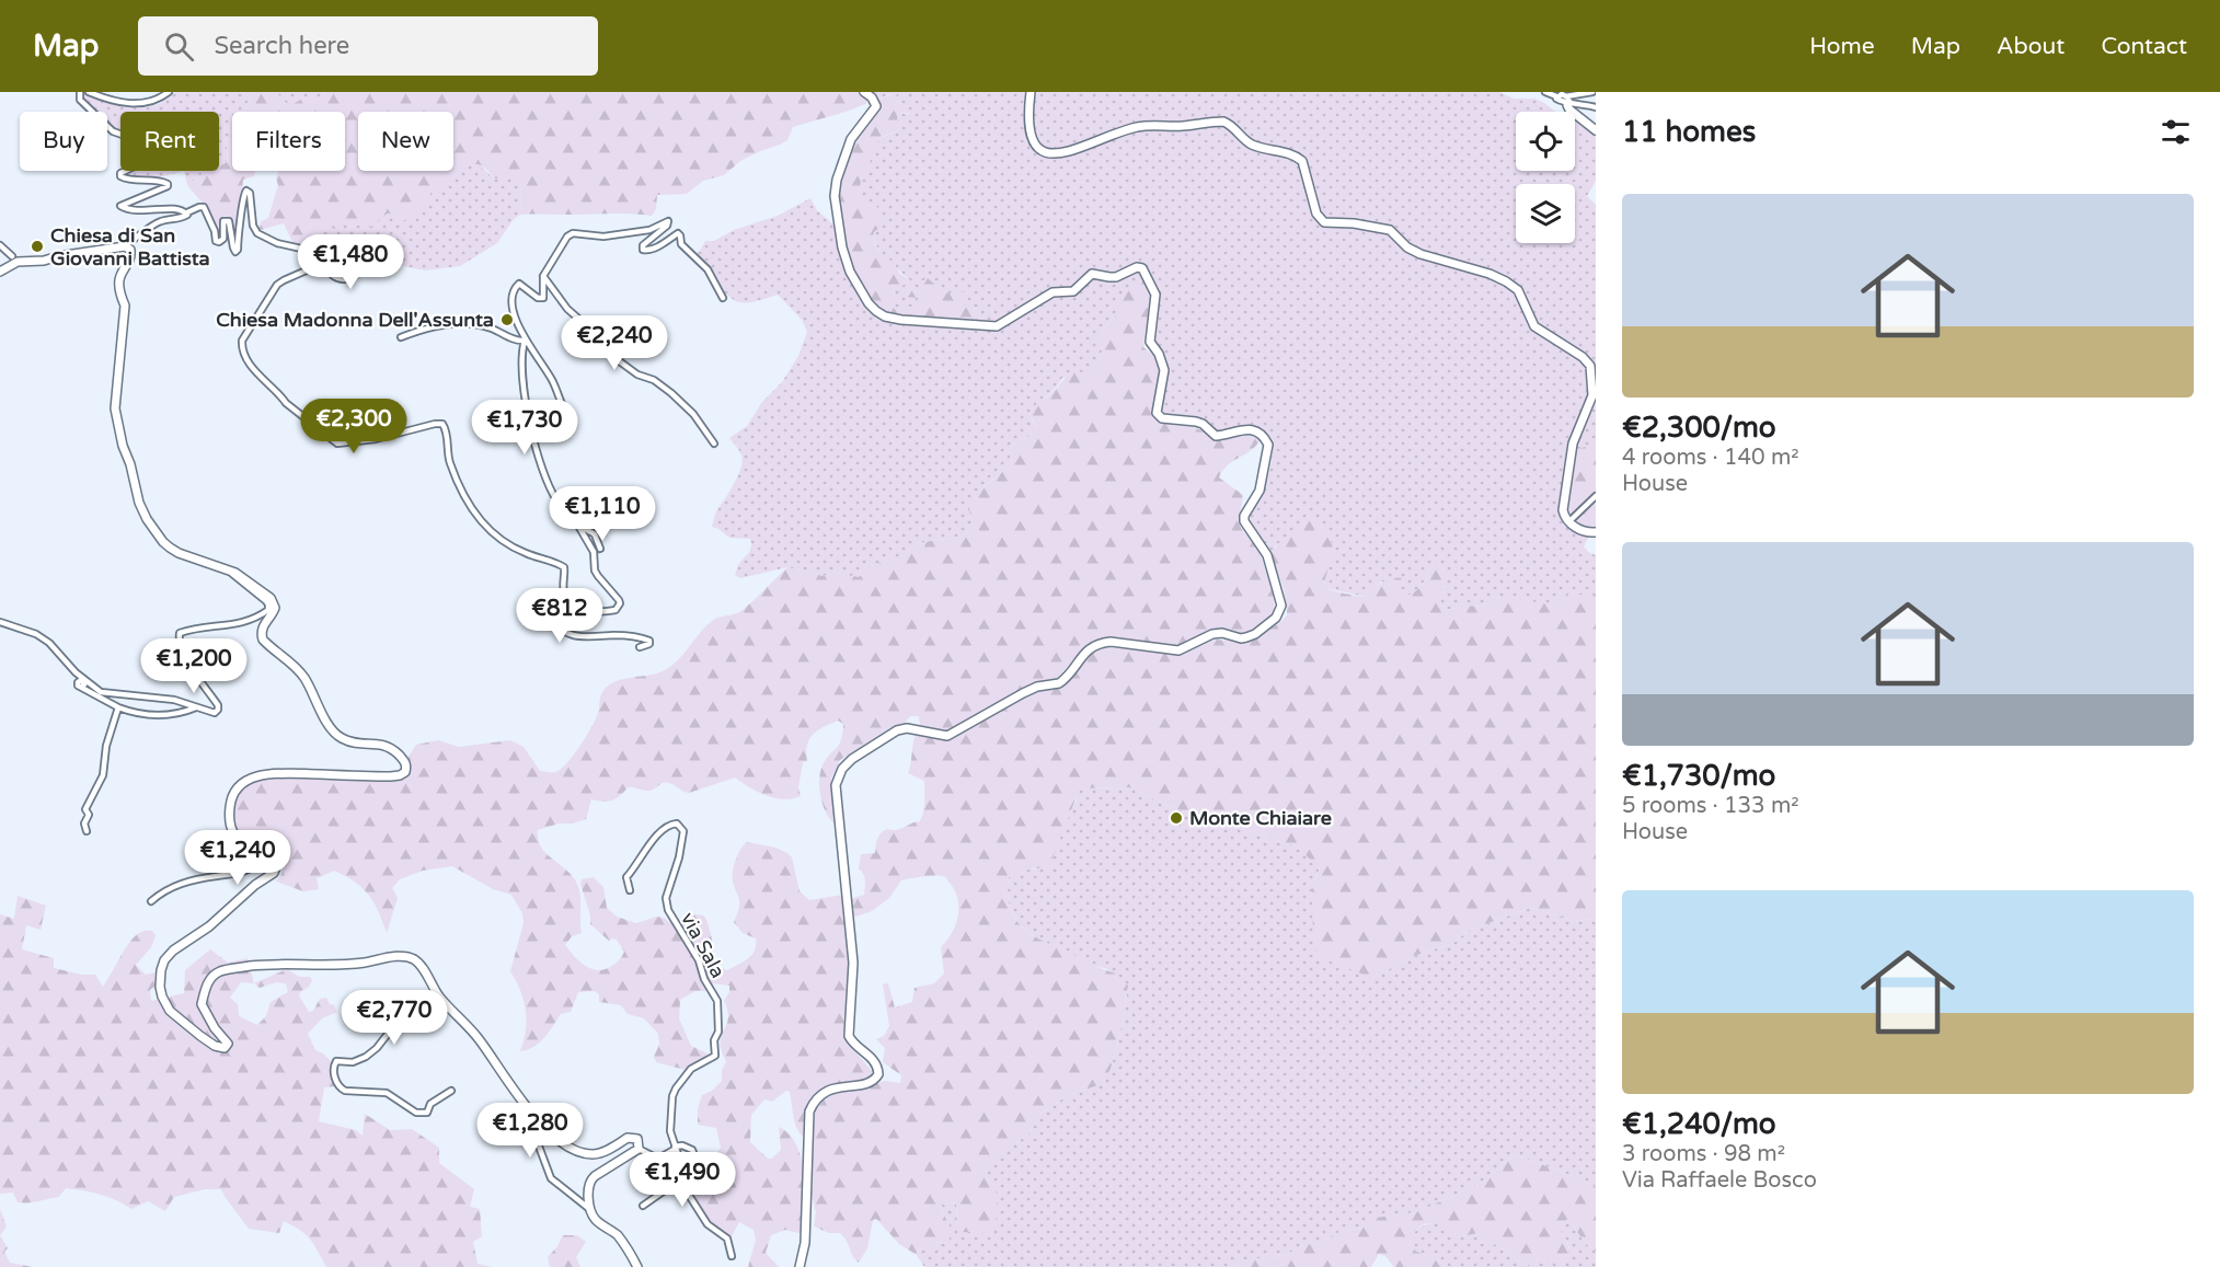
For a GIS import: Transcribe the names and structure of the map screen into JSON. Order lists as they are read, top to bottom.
{
  "streets": {
    "street": ["via Sala"]
  },
  "places": ["Chiesa di San Giovanni Battista", "Chiesa Madonna Dell'Assunta", "Monte Chiaiare"],
  "page": {
    "header": "Map",
    "search": "Search here",
    "nav": [
      "Home",
      "Map",
      "About",
      "Contact"
    ],
    "heading": "11 homes",
    "chip": [
      "Buy",
      "Rent",
      "Filters",
      "New"
    ],
    "list": [
      {
        "name": "€2,300/mo",
        "note": "4 rooms · 140 m² · House"
      },
      {
        "name": "€1,730/mo",
        "note": "5 rooms · 133 m² · House"
      },
      {
        "name": "€1,240/mo",
        "note": "3 rooms · 98 m² · Via Raffaele Bosco"
      }
    ],
    "price": [
      "€1,480",
      "€2,240",
      "€2,300",
      "€1,730",
      "€1,110",
      "€812",
      "€1,200",
      "€1,240",
      "€2,770",
      "€1,280",
      "€1,490"
    ]
  }
}
